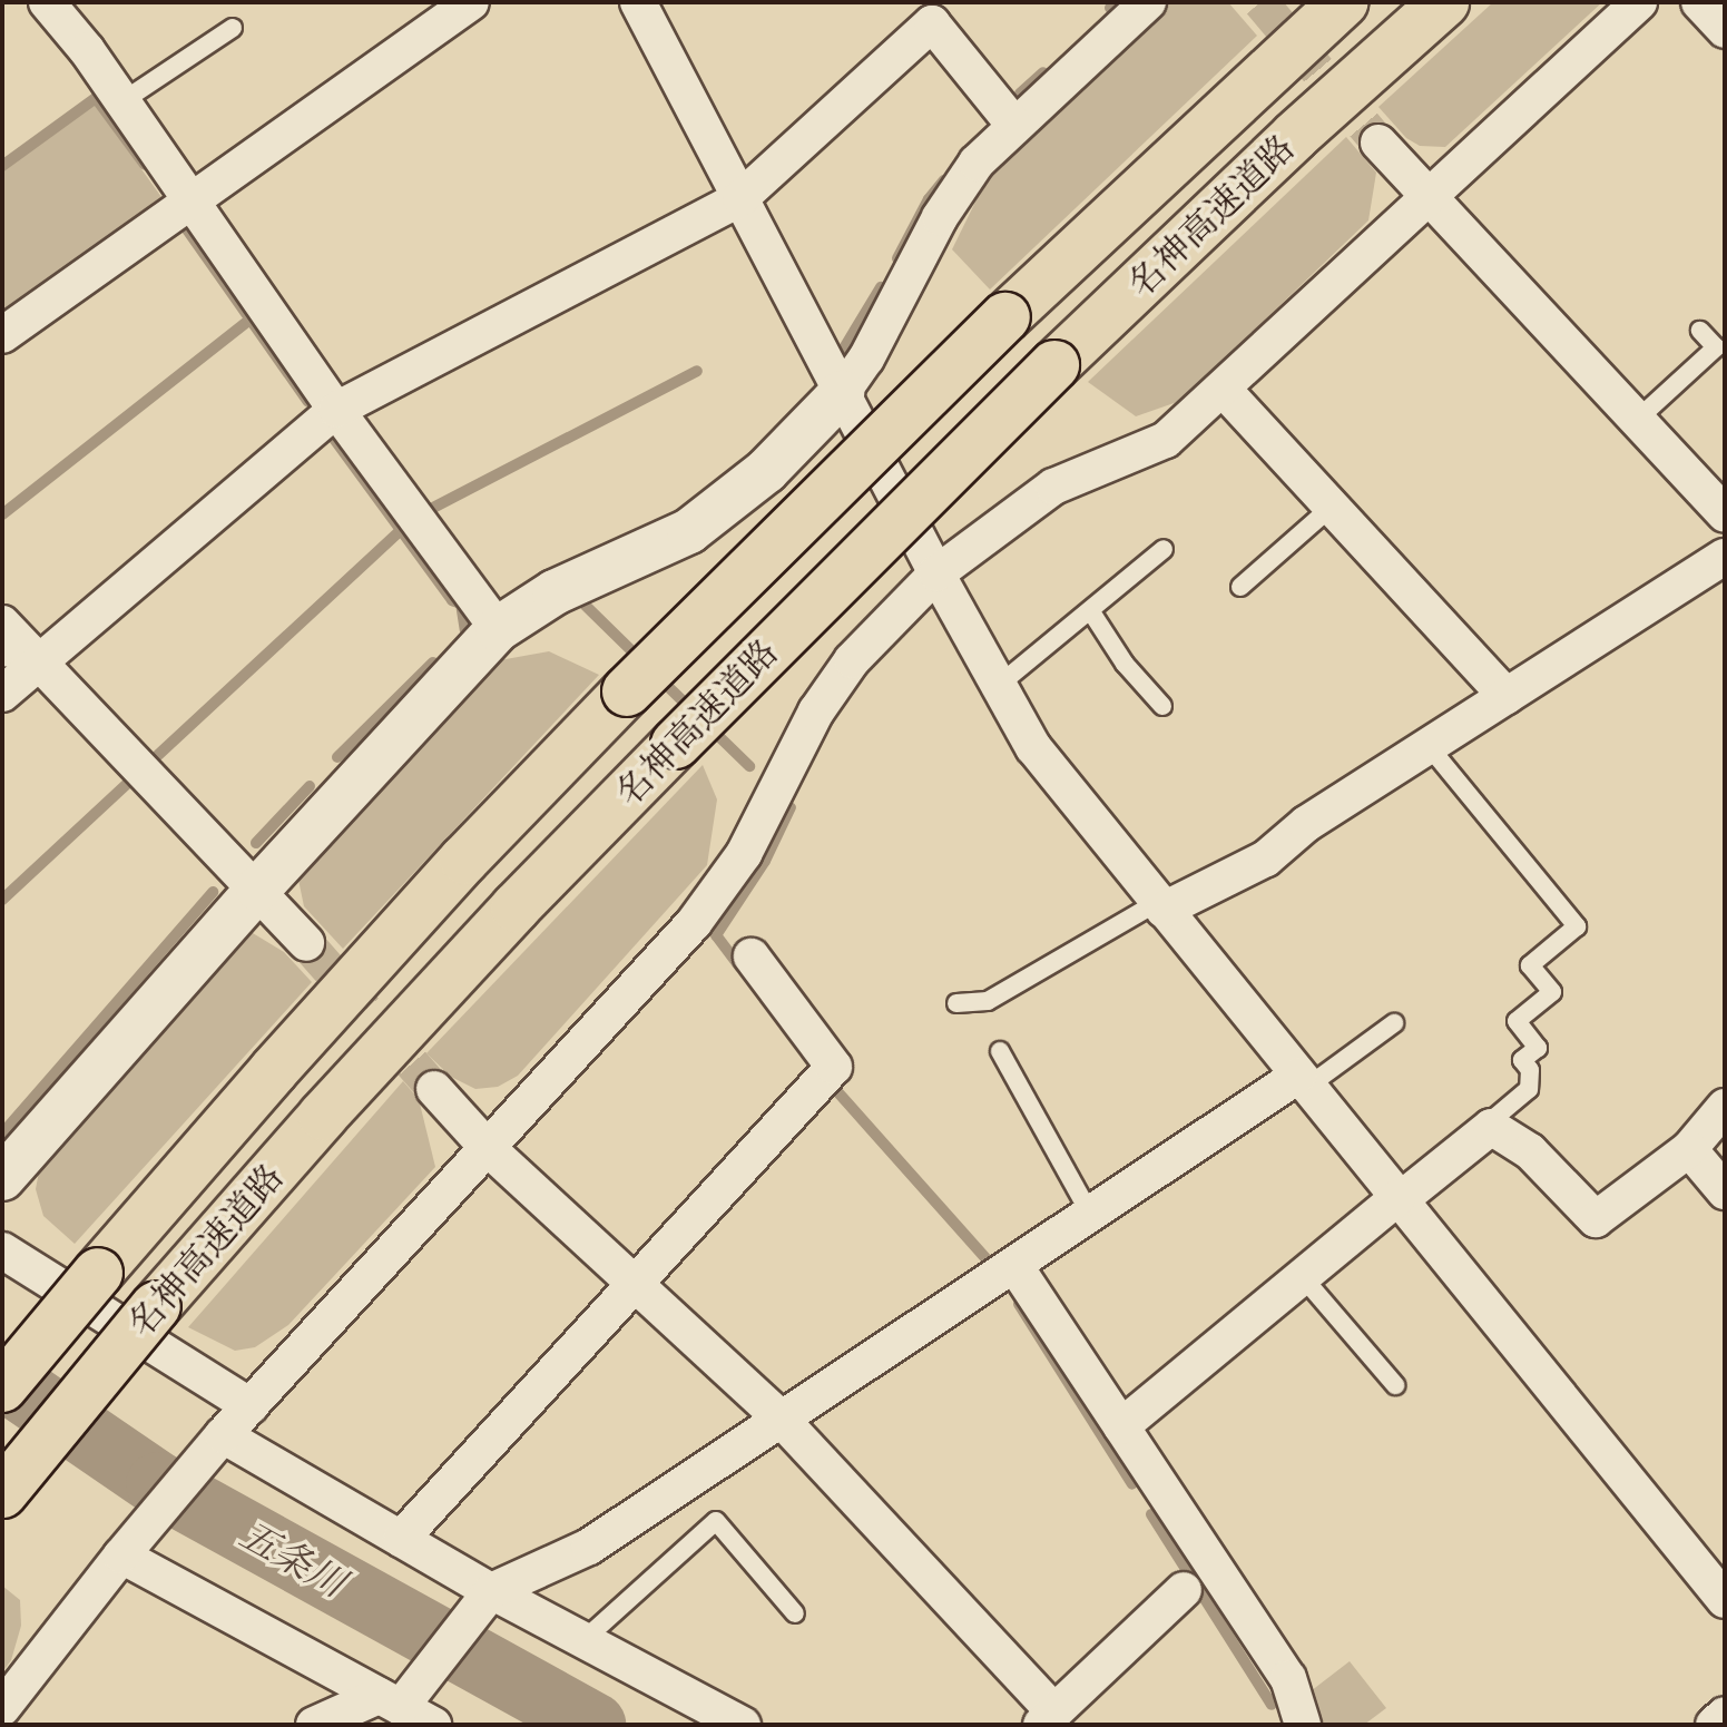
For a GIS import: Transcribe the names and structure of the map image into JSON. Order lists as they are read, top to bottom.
{
  "streets": {
    "highway": ["名神高速道路"]
  },
  "water": ["五条川"]
}
